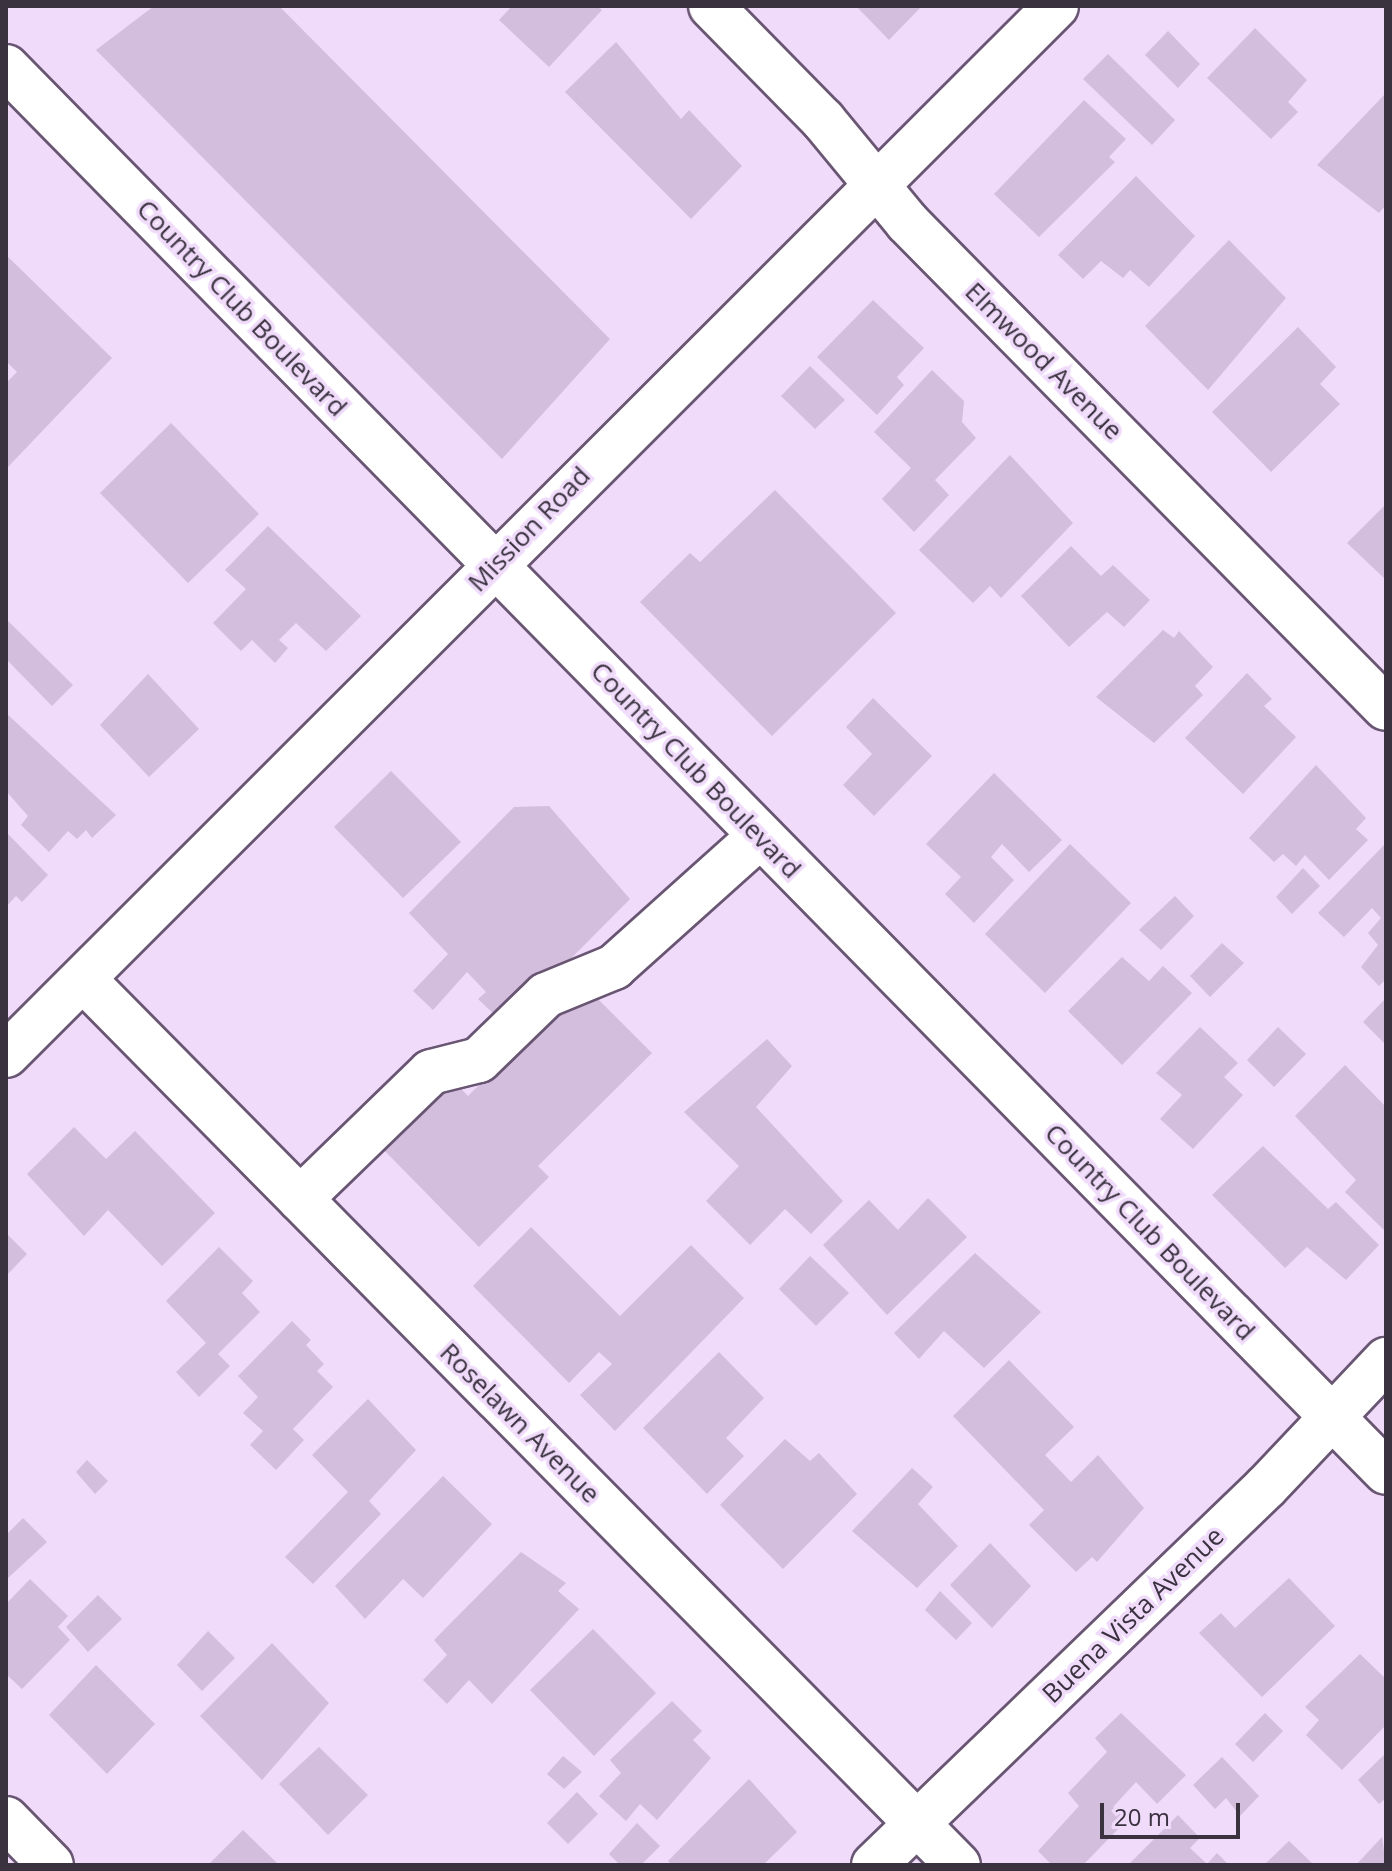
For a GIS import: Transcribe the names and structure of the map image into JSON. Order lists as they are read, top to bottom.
{
  "streets": {
    "street": [
      "Country Club Boulevard",
      "Elmwood Avenue",
      "Mission Road",
      "Roselawn Avenue",
      "Buena Vista Avenue"
    ]
  },
  "crossings": [
    ["Country Club Boulevard", "Mission Road"],
    ["Country Club Boulevard", "Buena Vista Avenue"],
    ["Elmwood Avenue", "Mission Road"],
    ["Mission Road", "Roselawn Avenue"],
    ["Roselawn Avenue", "Buena Vista Avenue"]
  ],
  "scale_bar": "20 m"
}
